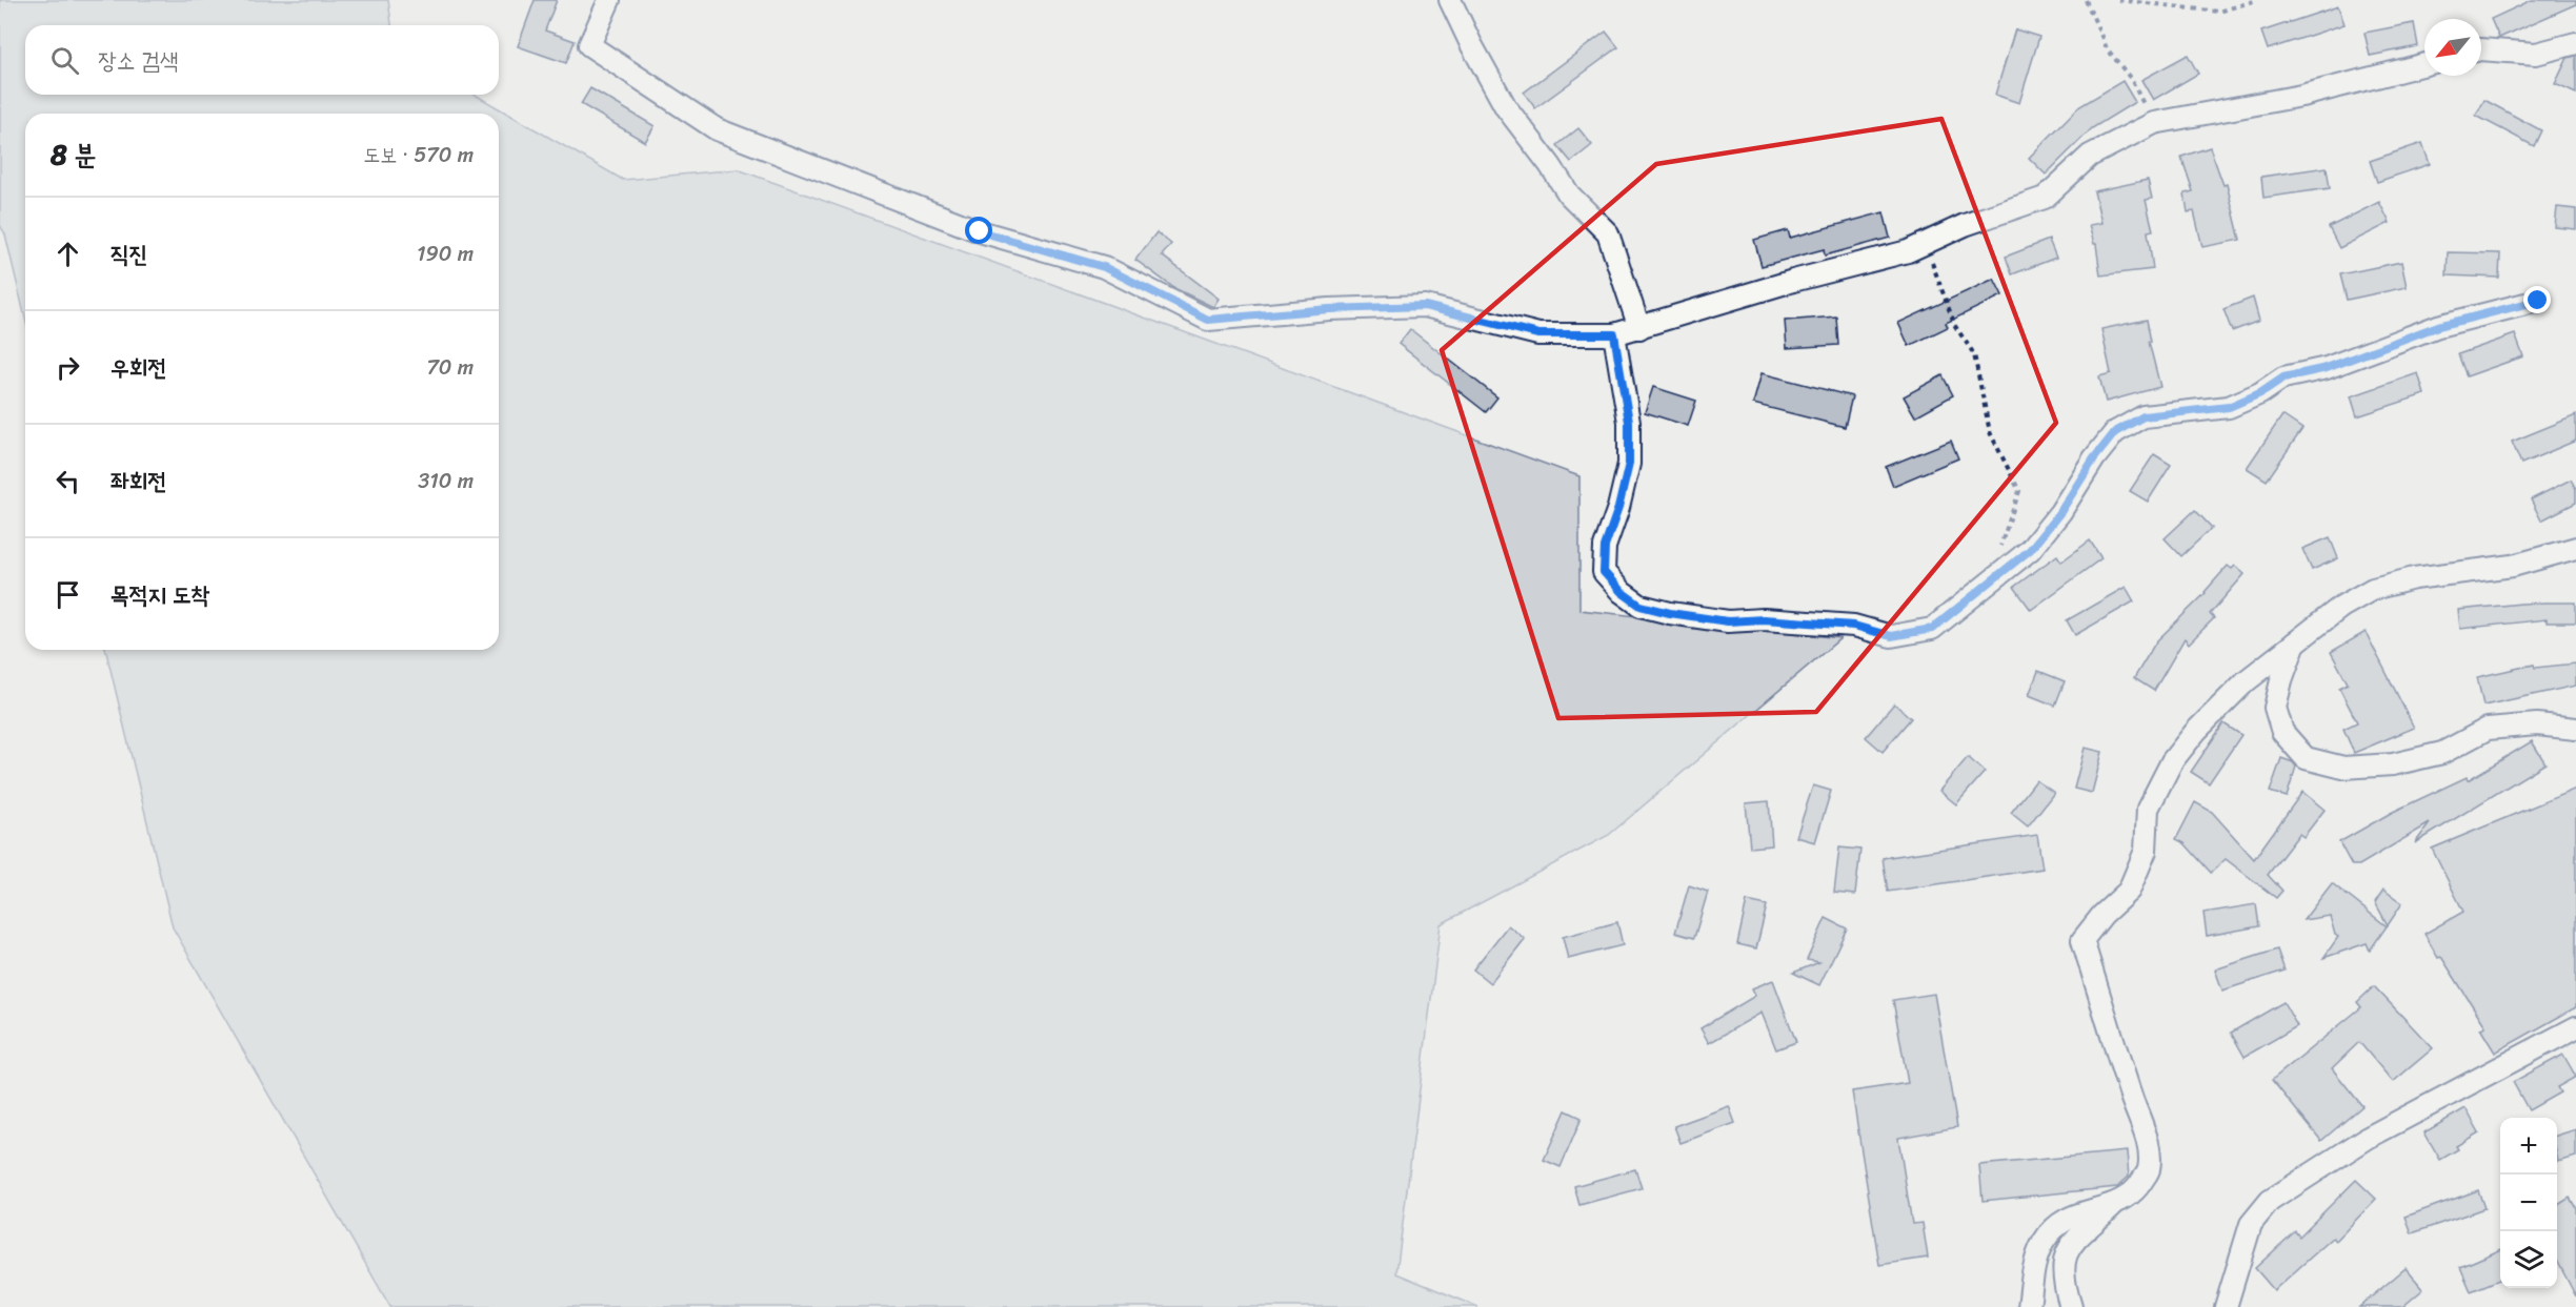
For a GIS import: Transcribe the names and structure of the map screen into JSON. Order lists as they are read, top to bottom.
{
  "north": "bottom left",
  "page": {
    "search": "장소 검색",
    "heading": ["8 분", "도보 · 570 m"],
    "list": [
      ["직진", "190 m"],
      ["우회전", "70 m"],
      ["좌회전", "310 m"],
      "목적지 도착"
    ],
    "map_buttons": ["+", "−"]
  }
}
